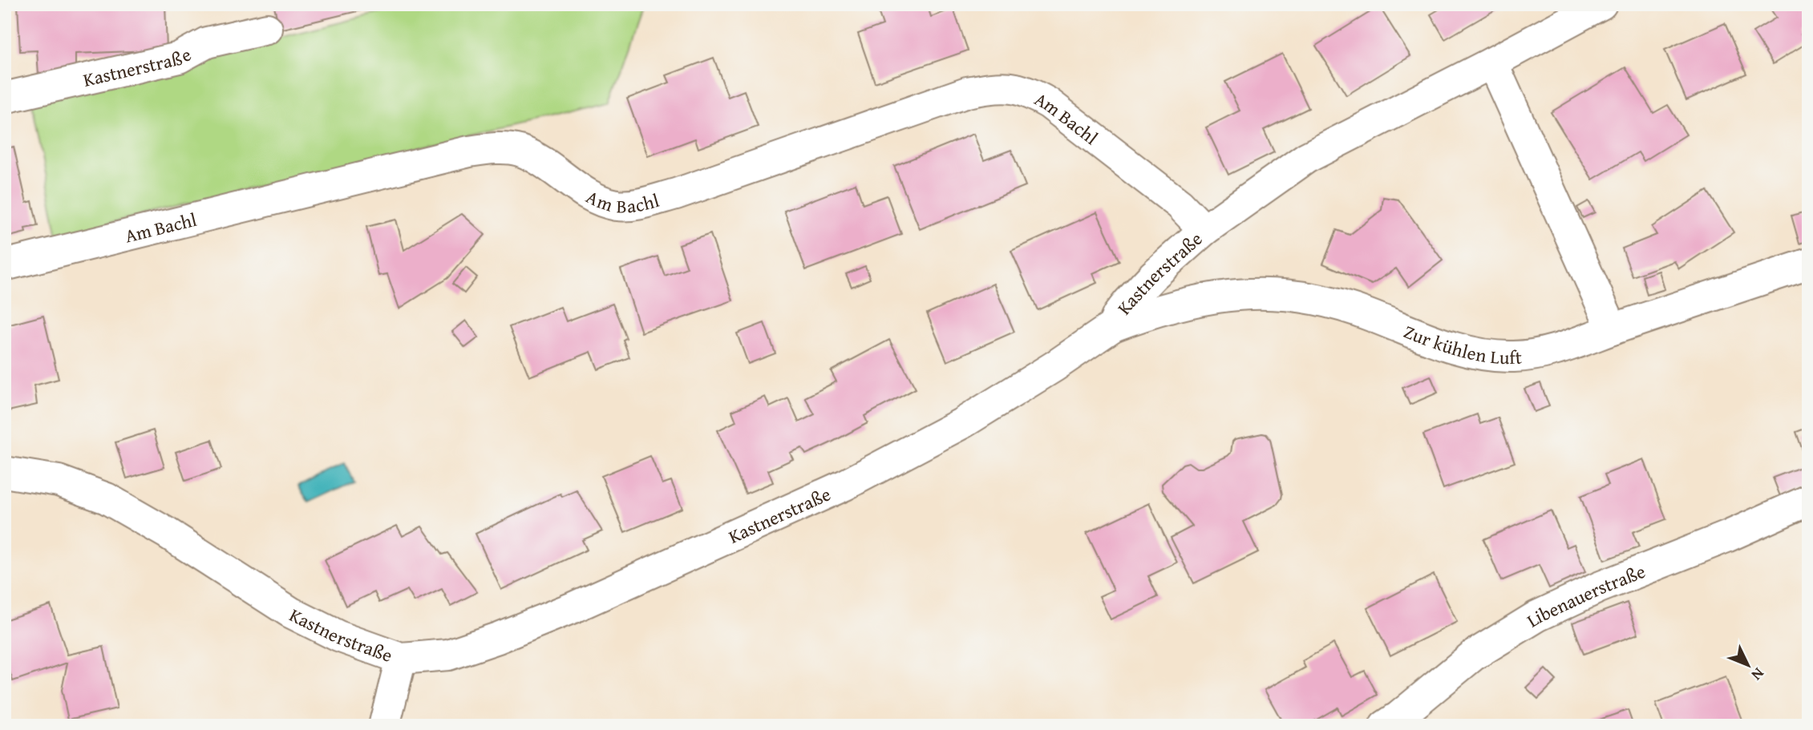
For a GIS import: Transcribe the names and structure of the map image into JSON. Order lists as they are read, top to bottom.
{
  "streets": {
    "street": [
      "Kastnerstraße",
      "Am Bachl",
      "Zur kühlen Luft",
      "Libenauerstraße"
    ]
  },
  "crossings": [
    ["Kastnerstraße", "Am Bachl"],
    ["Kastnerstraße", "Zur kühlen Luft"]
  ],
  "north": "bottom right"
}
